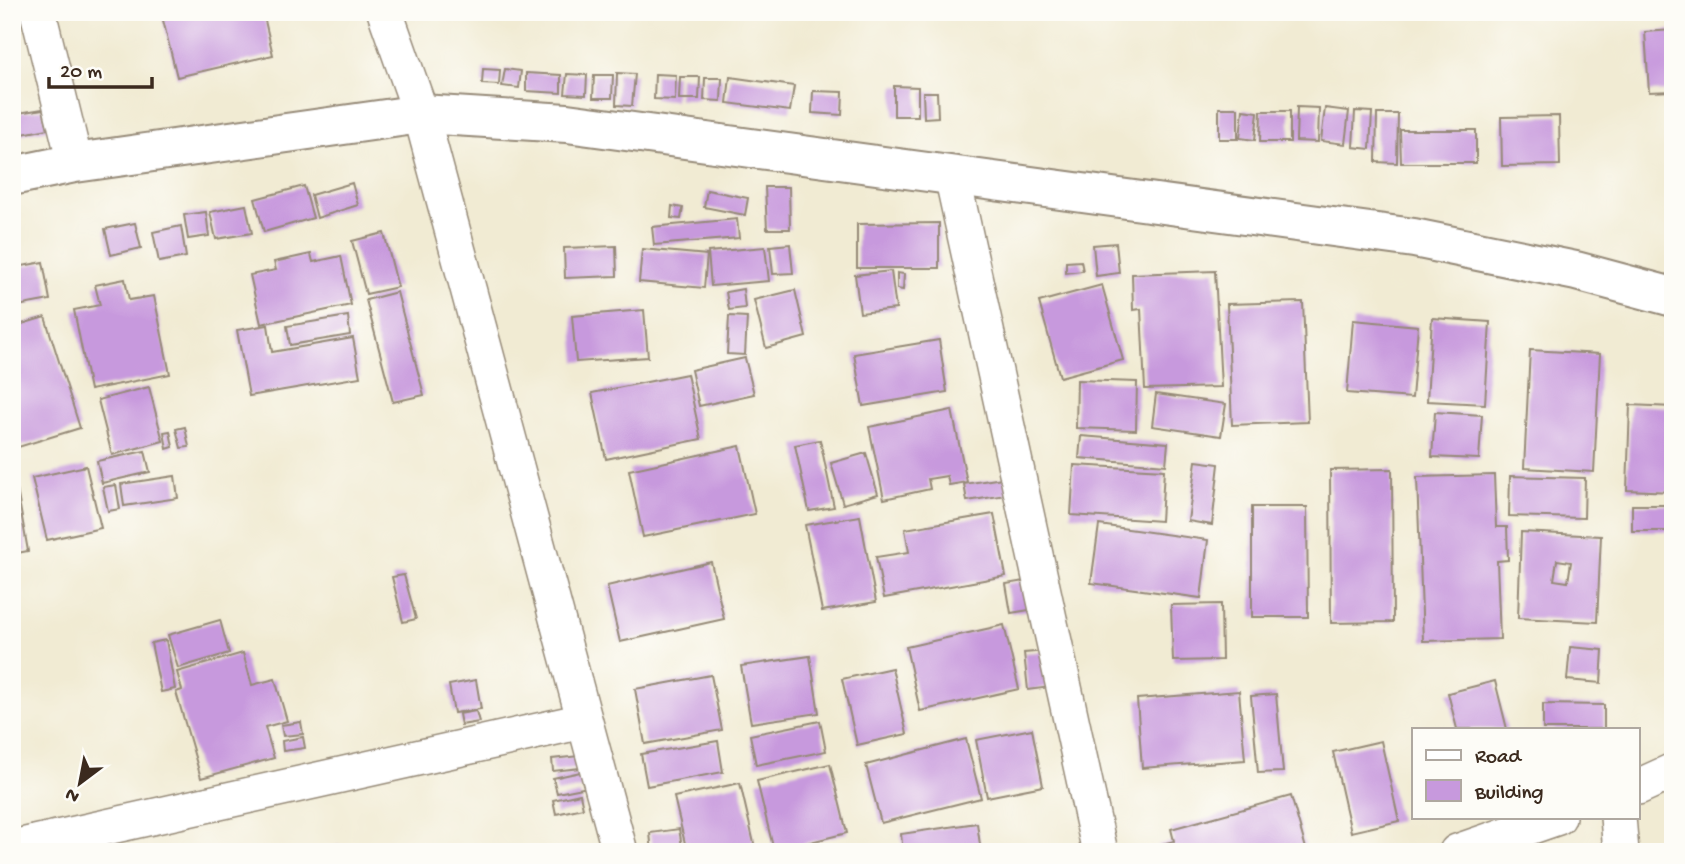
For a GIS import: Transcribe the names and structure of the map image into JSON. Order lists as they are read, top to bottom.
{
  "legend": ["Road", "Building"],
  "scale_bar": "20 m",
  "north": "bottom left"
}
